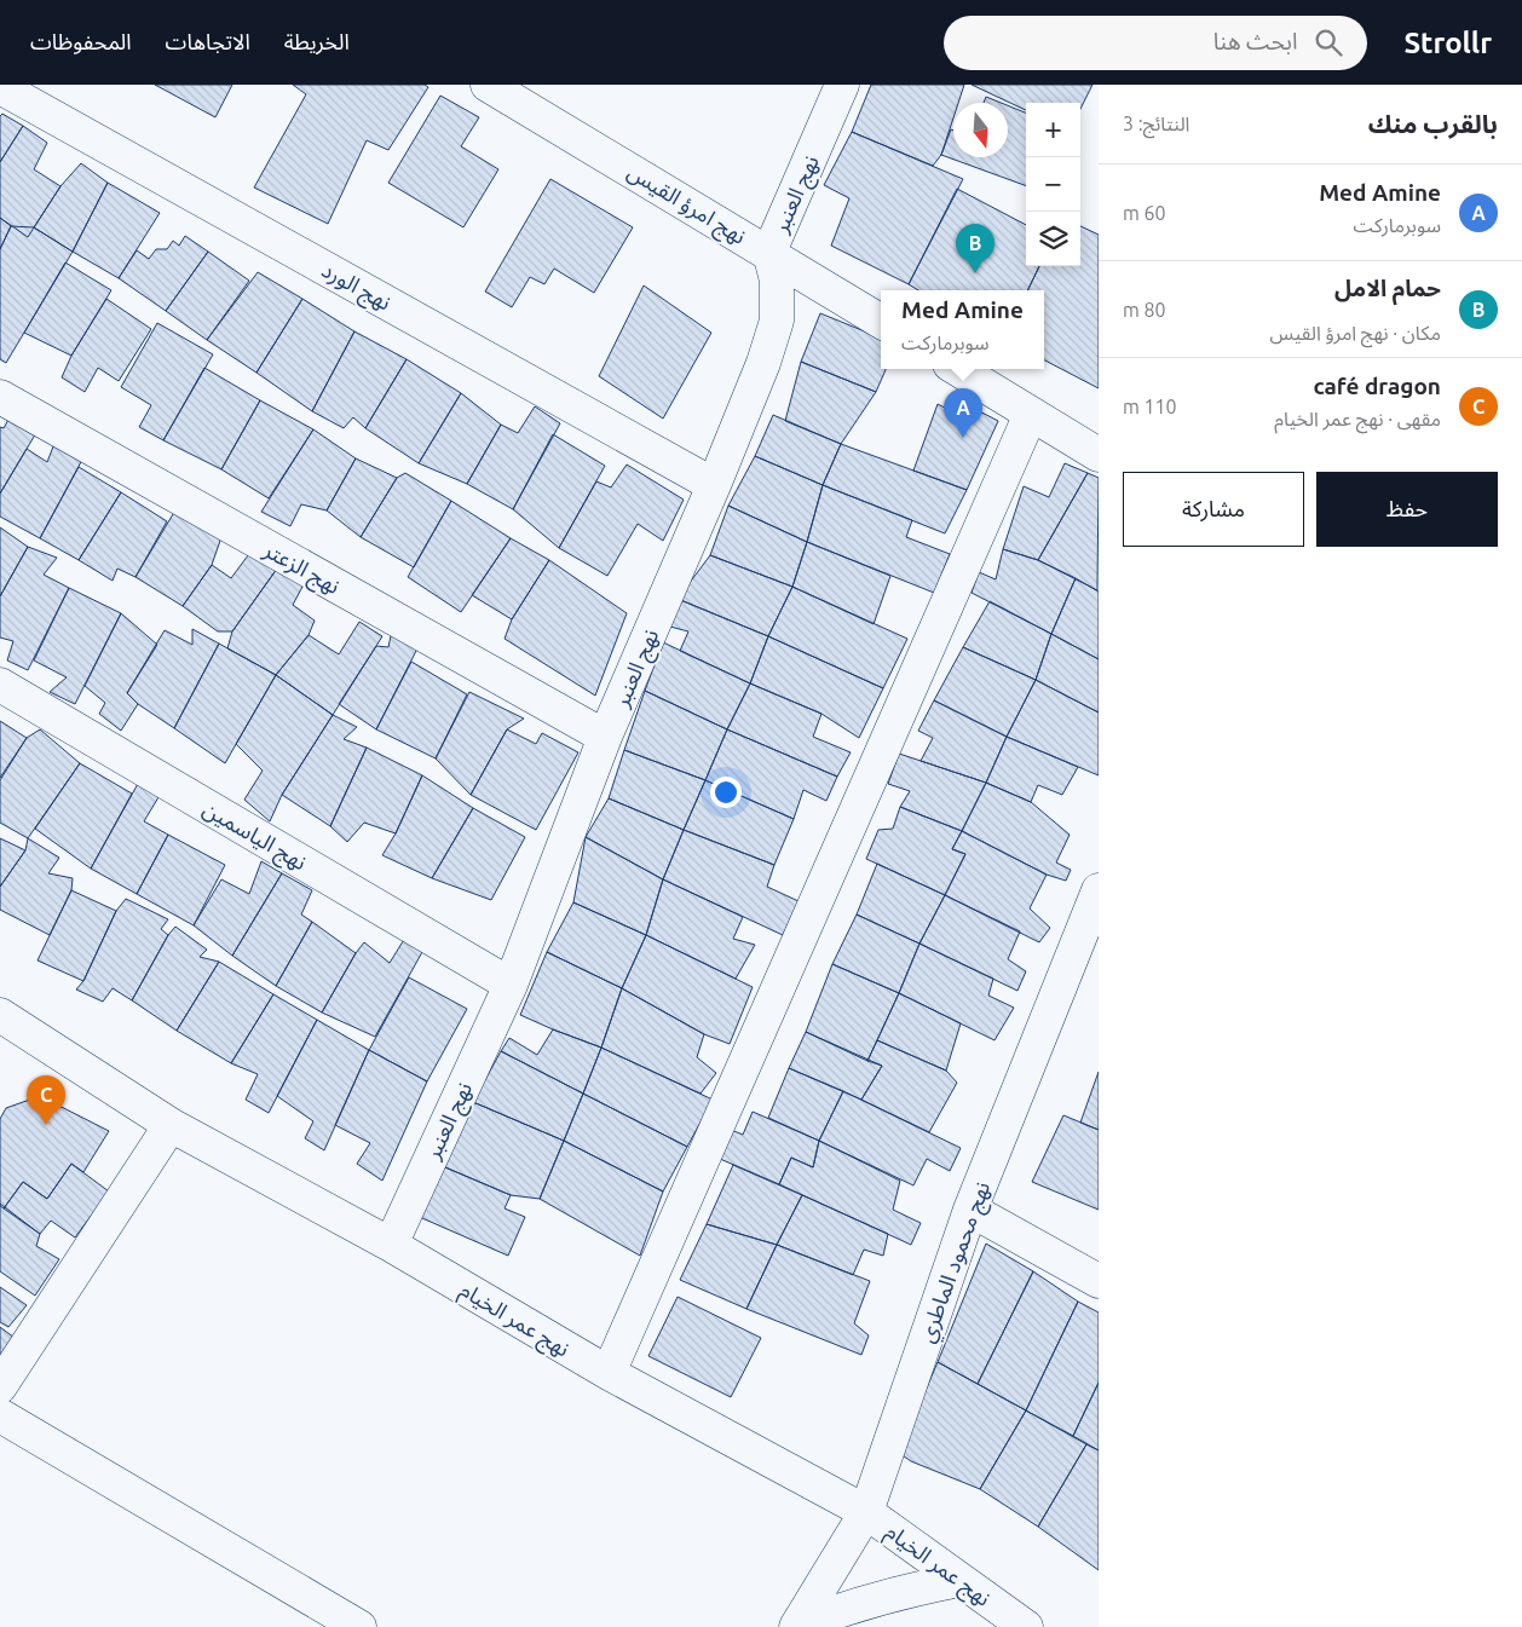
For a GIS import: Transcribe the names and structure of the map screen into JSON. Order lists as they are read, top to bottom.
{
  "streets": {
    "street": [
      "نهج العنبر",
      "نهج امرؤ القيس",
      "نهج الورد",
      "نهج الزعتر",
      "نهج الياسمين",
      "نهج محمود الماطري",
      "نهج عمر الخيام"
    ]
  },
  "crossings": [
    ["نهج العنبر", "نهج امرؤ القيس"],
    ["نهج العنبر", "نهج الورد"],
    ["نهج العنبر", "نهج الزعتر"],
    ["نهج العنبر", "نهج الياسمين"],
    ["نهج العنبر", "نهج عمر الخيام"],
    ["نهج محمود الماطري", "نهج عمر الخيام"]
  ],
  "north": "bottom",
  "page": {
    "header": "Strollr",
    "search": "ابحث هنا",
    "nav": ["الخريطة", "الاتجاهات", "المحفوظات"],
    "heading": ["بالقرب منك", "النتائج: 3"],
    "map_buttons": ["+", "−"],
    "list": [
      {
        "mark": "A",
        "name": "Med Amine",
        "note": "سوبرماركت",
        "value": "60 m"
      },
      {
        "mark": "B",
        "name": "حمام الامل",
        "note": "مكان · نهج امرؤ القيس",
        "value": "80 m"
      },
      {
        "mark": "C",
        "name": "café dragon",
        "note": "مقهى · نهج عمر الخيام",
        "value": "110 m"
      }
    ],
    "pins": ["B", "A", "C"],
    "popup": ["Med Amine", "سوبرماركت"],
    "buttons": ["حفظ", "مشاركة"]
  }
}
